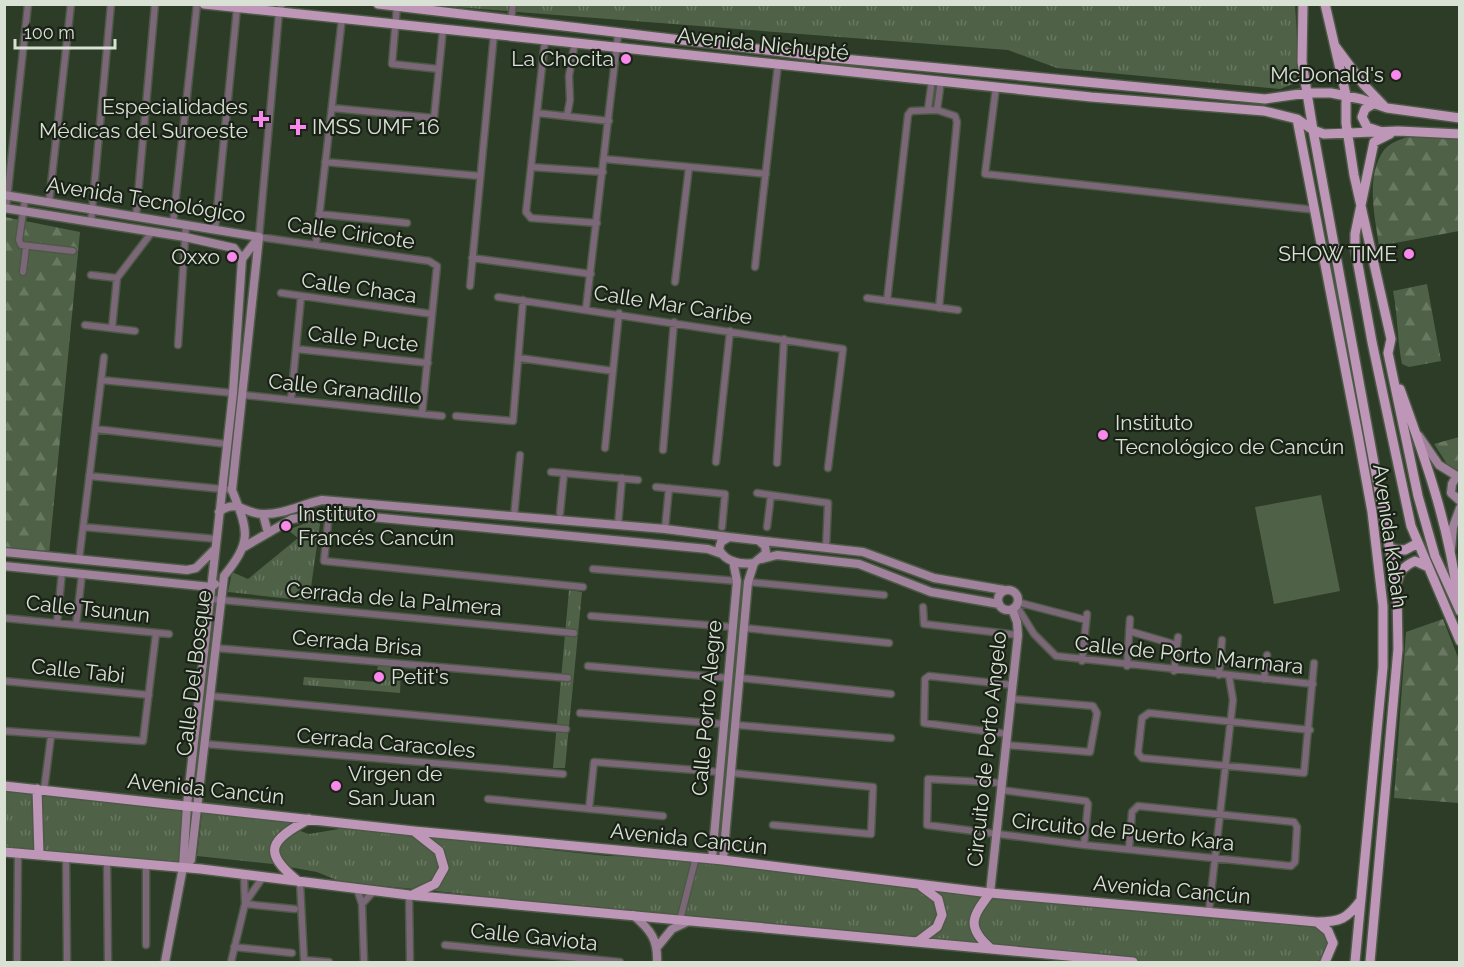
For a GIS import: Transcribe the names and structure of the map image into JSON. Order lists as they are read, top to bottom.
{
  "streets": {
    "main road": ["Avenida Nichupté", "Avenida Kabah", "Avenida Cancún"],
    "street": [
      "Avenida Tecnológico",
      "Calle Ciricote",
      "Calle Chaca",
      "Calle Mar Caribe",
      "Calle Pucte",
      "Calle Granadillo",
      "Cerrada de la Palmera",
      "Calle Tsunun",
      "Cerrada Brisa",
      "Calle de Porto Marmara",
      "Calle Tabi",
      "Calle Del Bosque",
      "Calle Porto Alegre",
      "Cerrada Caracoles",
      "Circuito de Porto Angelo",
      "Circuito de Puerto Kara",
      "Calle Gaviota"
    ]
  },
  "crossings": [
    ["Avenida Nichupté", "Avenida Kabah"],
    ["Avenida Tecnológico", "Calle Ciricote"],
    ["Avenida Tecnológico", "Calle Del Bosque"],
    ["Calle Ciricote", "Calle Chaca"],
    ["Avenida Kabah", "Avenida Cancún"],
    ["Cerrada de la Palmera", "Calle Del Bosque"],
    ["Cerrada Brisa", "Calle Del Bosque"],
    ["Calle de Porto Marmara", "Circuito de Porto Angelo"],
    ["Calle Del Bosque", "Cerrada Caracoles"],
    ["Calle Del Bosque", "Avenida Cancún"],
    ["Calle Porto Alegre", "Avenida Cancún"],
    ["Circuito de Porto Angelo", "Avenida Cancún"],
    ["Circuito de Porto Angelo", "Circuito de Puerto Kara"]
  ],
  "places": {
    "other": [
      "La Chocita",
      "McDonald's",
      "SHOW TIME",
      "Oxxo",
      "Instituto Tecnológico de Cancún",
      "Instituto Francés Cancún",
      "Petit's",
      "Virgen de San Juan"
    ],
    "health": ["Especialidades Médicas del Suroeste", "IMSS UMF 16"]
  },
  "scale_bar": "100 m"
}
